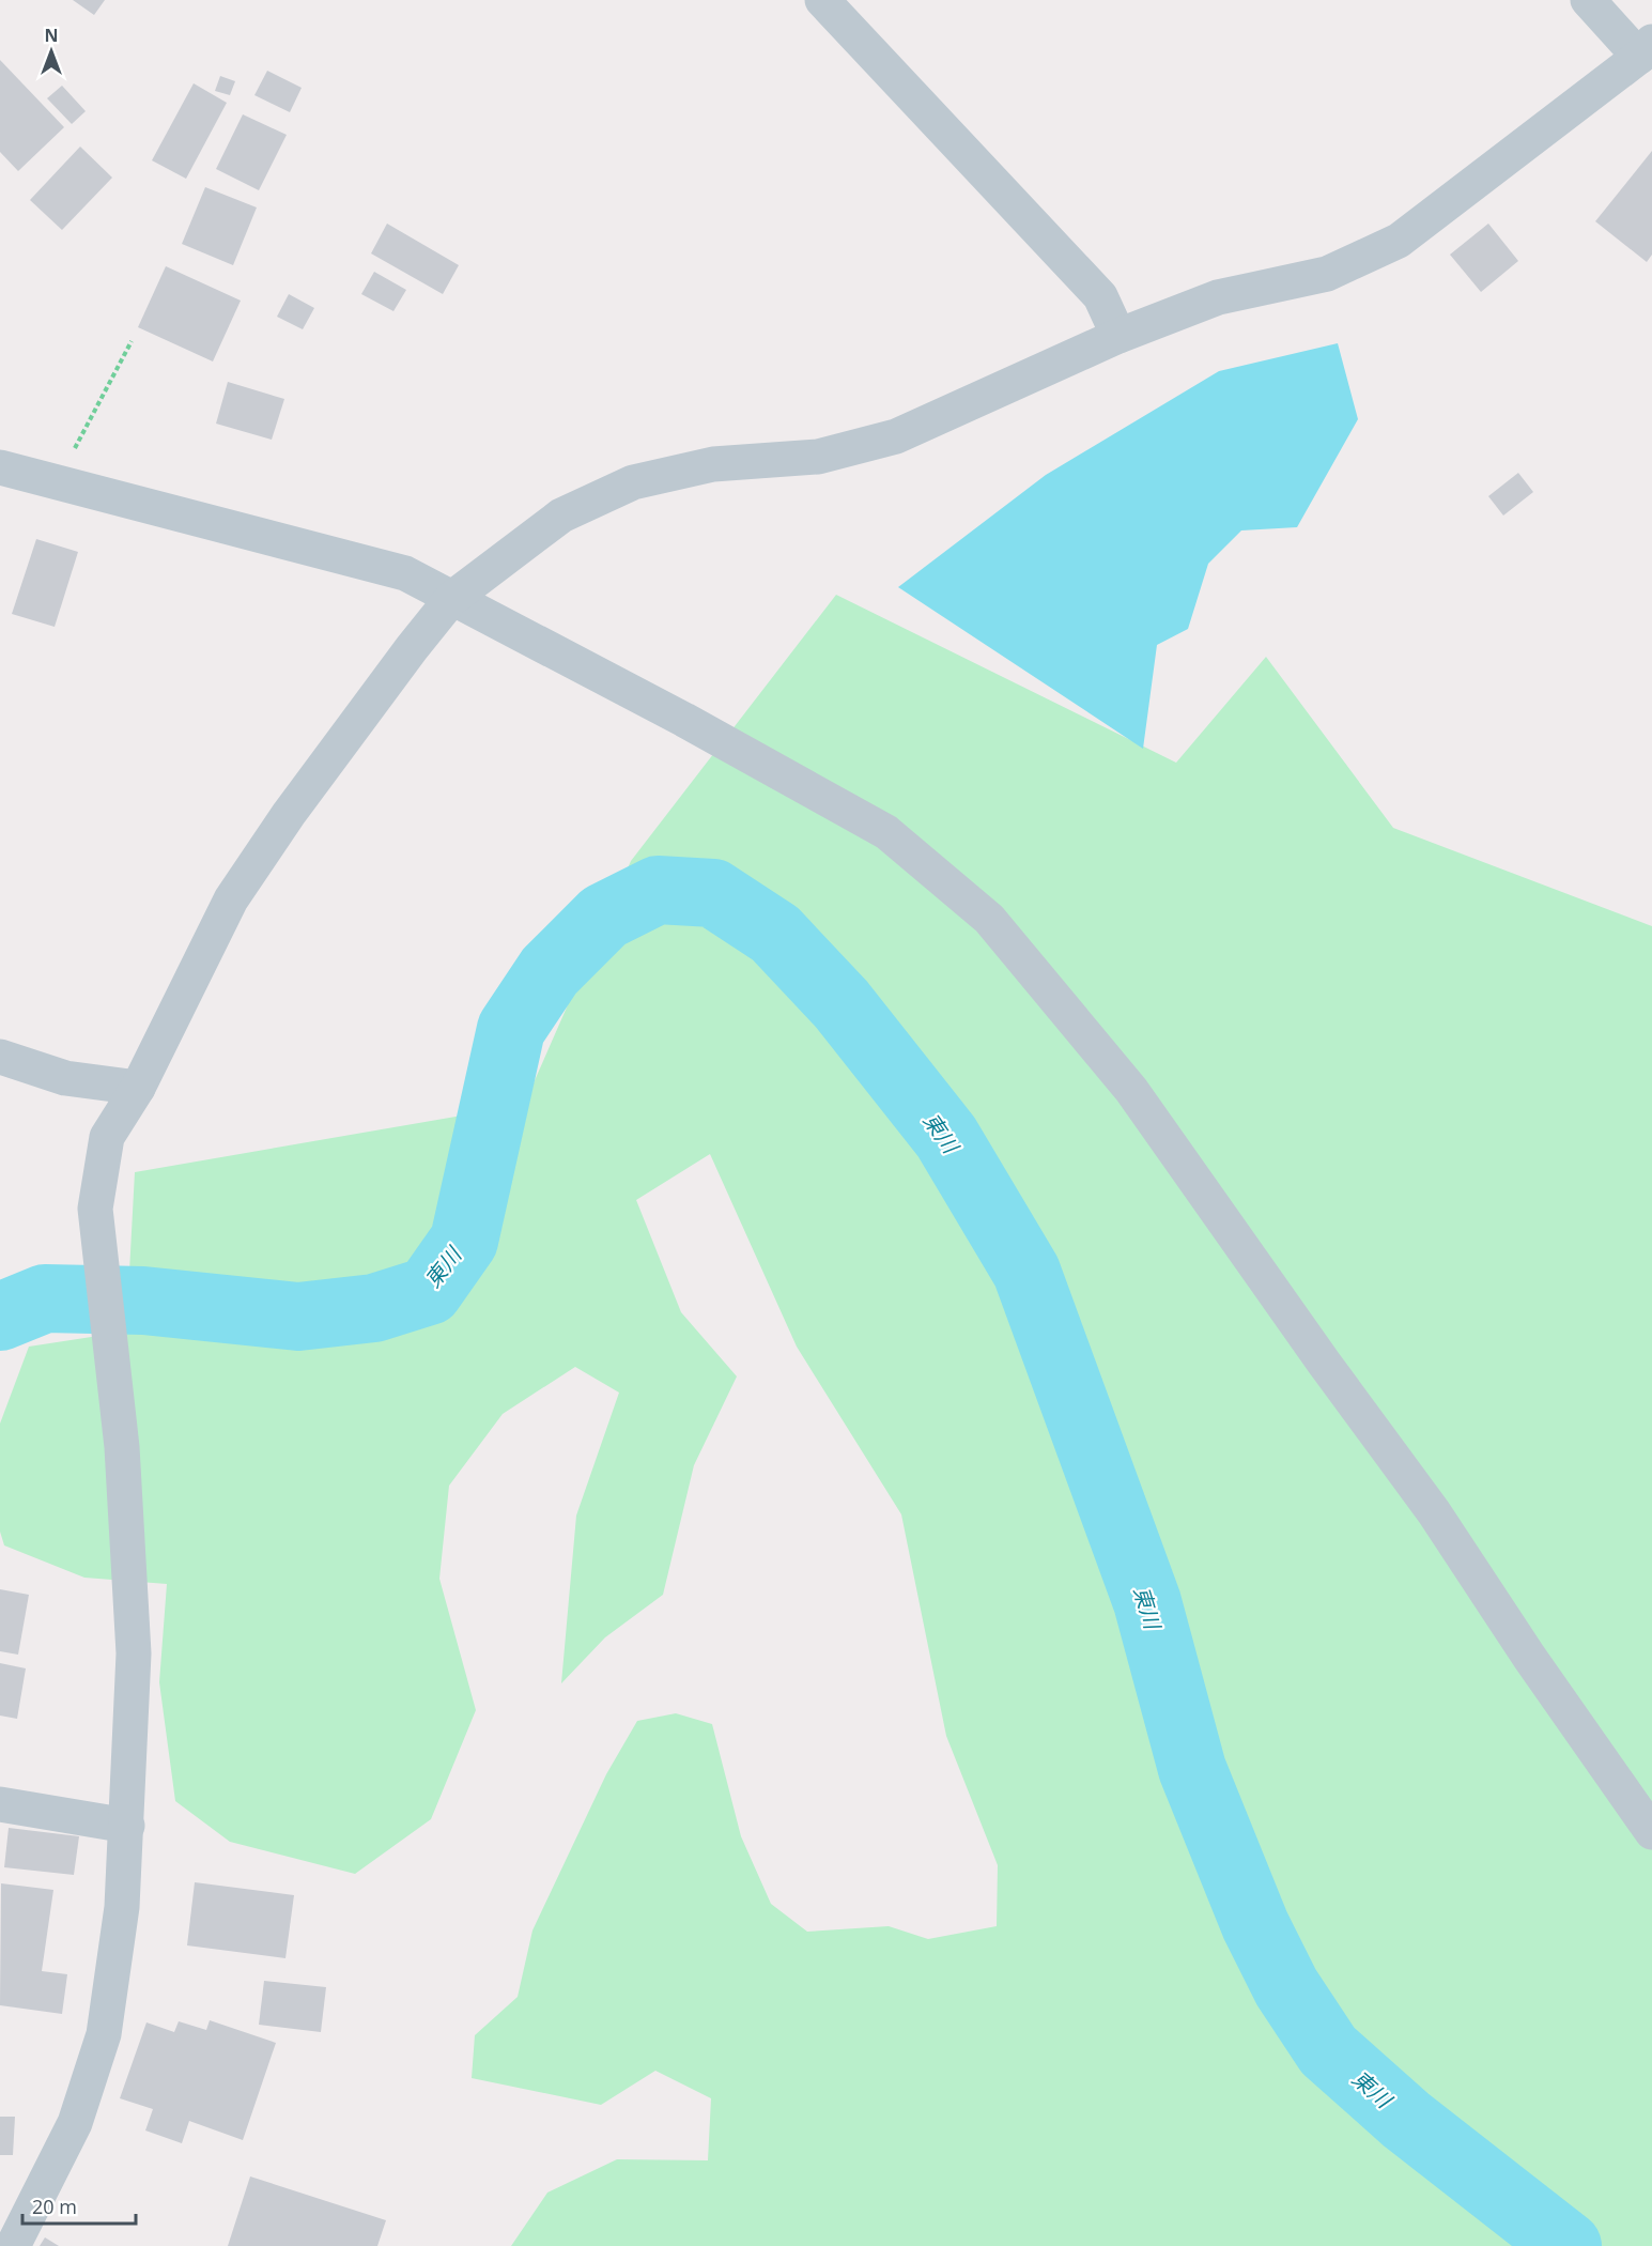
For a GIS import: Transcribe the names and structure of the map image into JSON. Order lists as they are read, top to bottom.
{
  "water": ["東川"],
  "scale_bar": "20 m",
  "north": "top"
}
